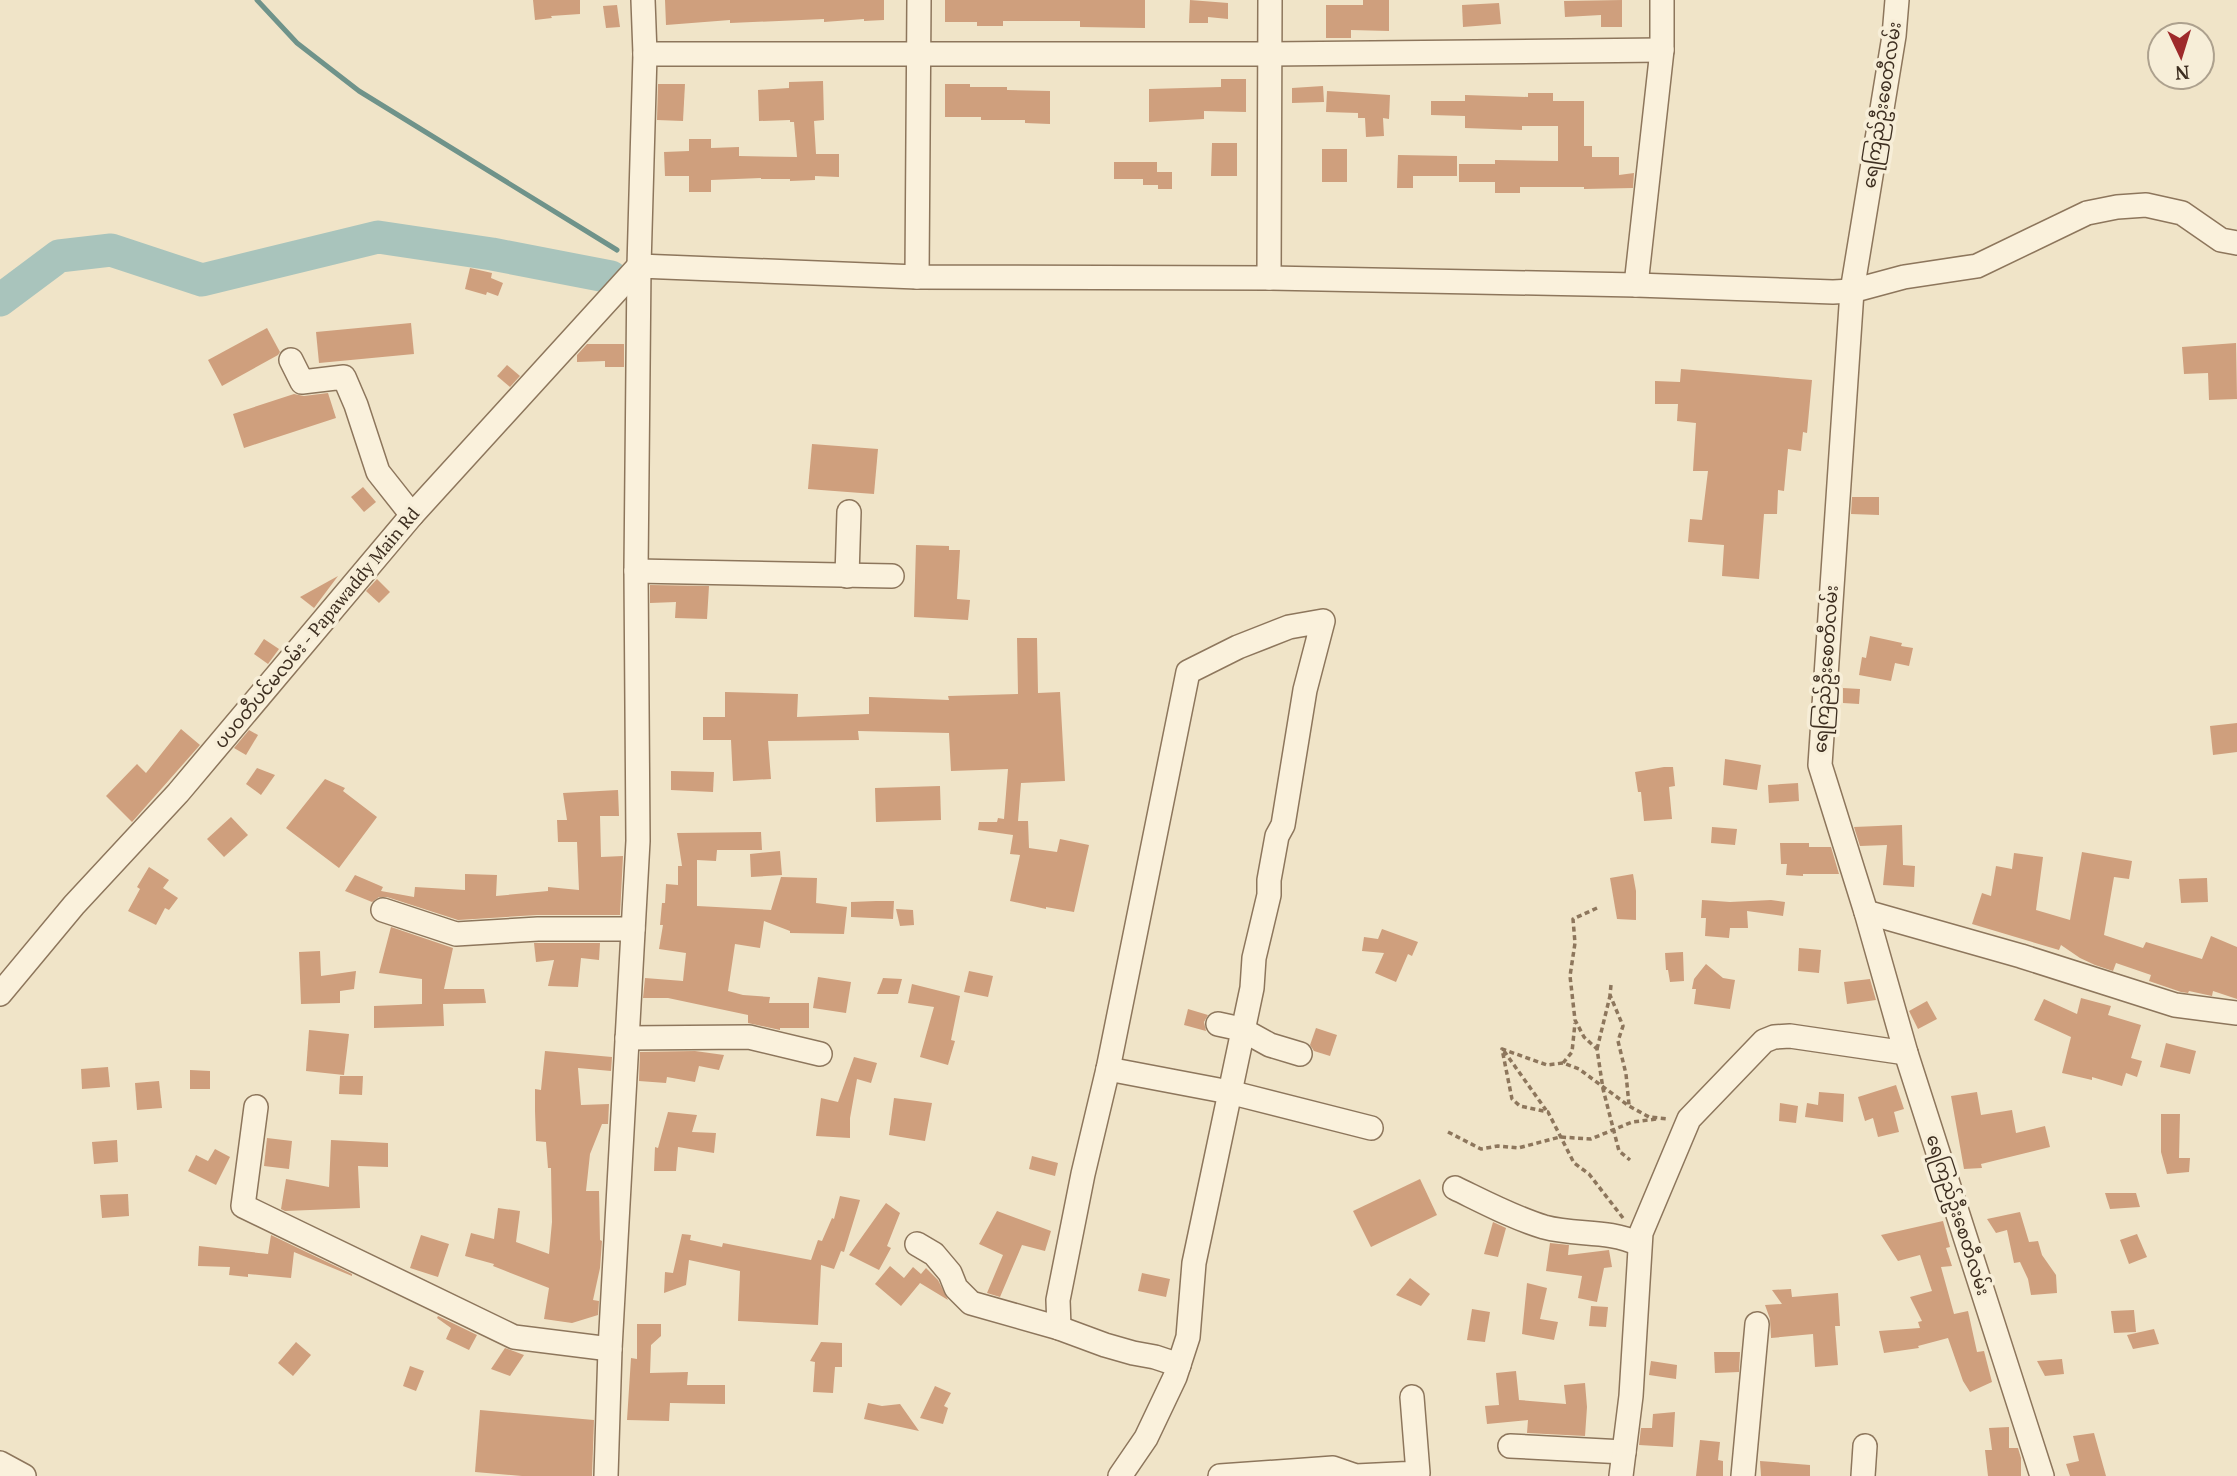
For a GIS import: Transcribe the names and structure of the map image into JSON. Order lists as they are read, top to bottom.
{
  "streets": {
    "street": ["ရေကြည်ဦးစေတီလမ်း", "ပပဝတီပင်မလမ်း - Papawaddy Main Rd"]
  },
  "north": "bottom"
}
